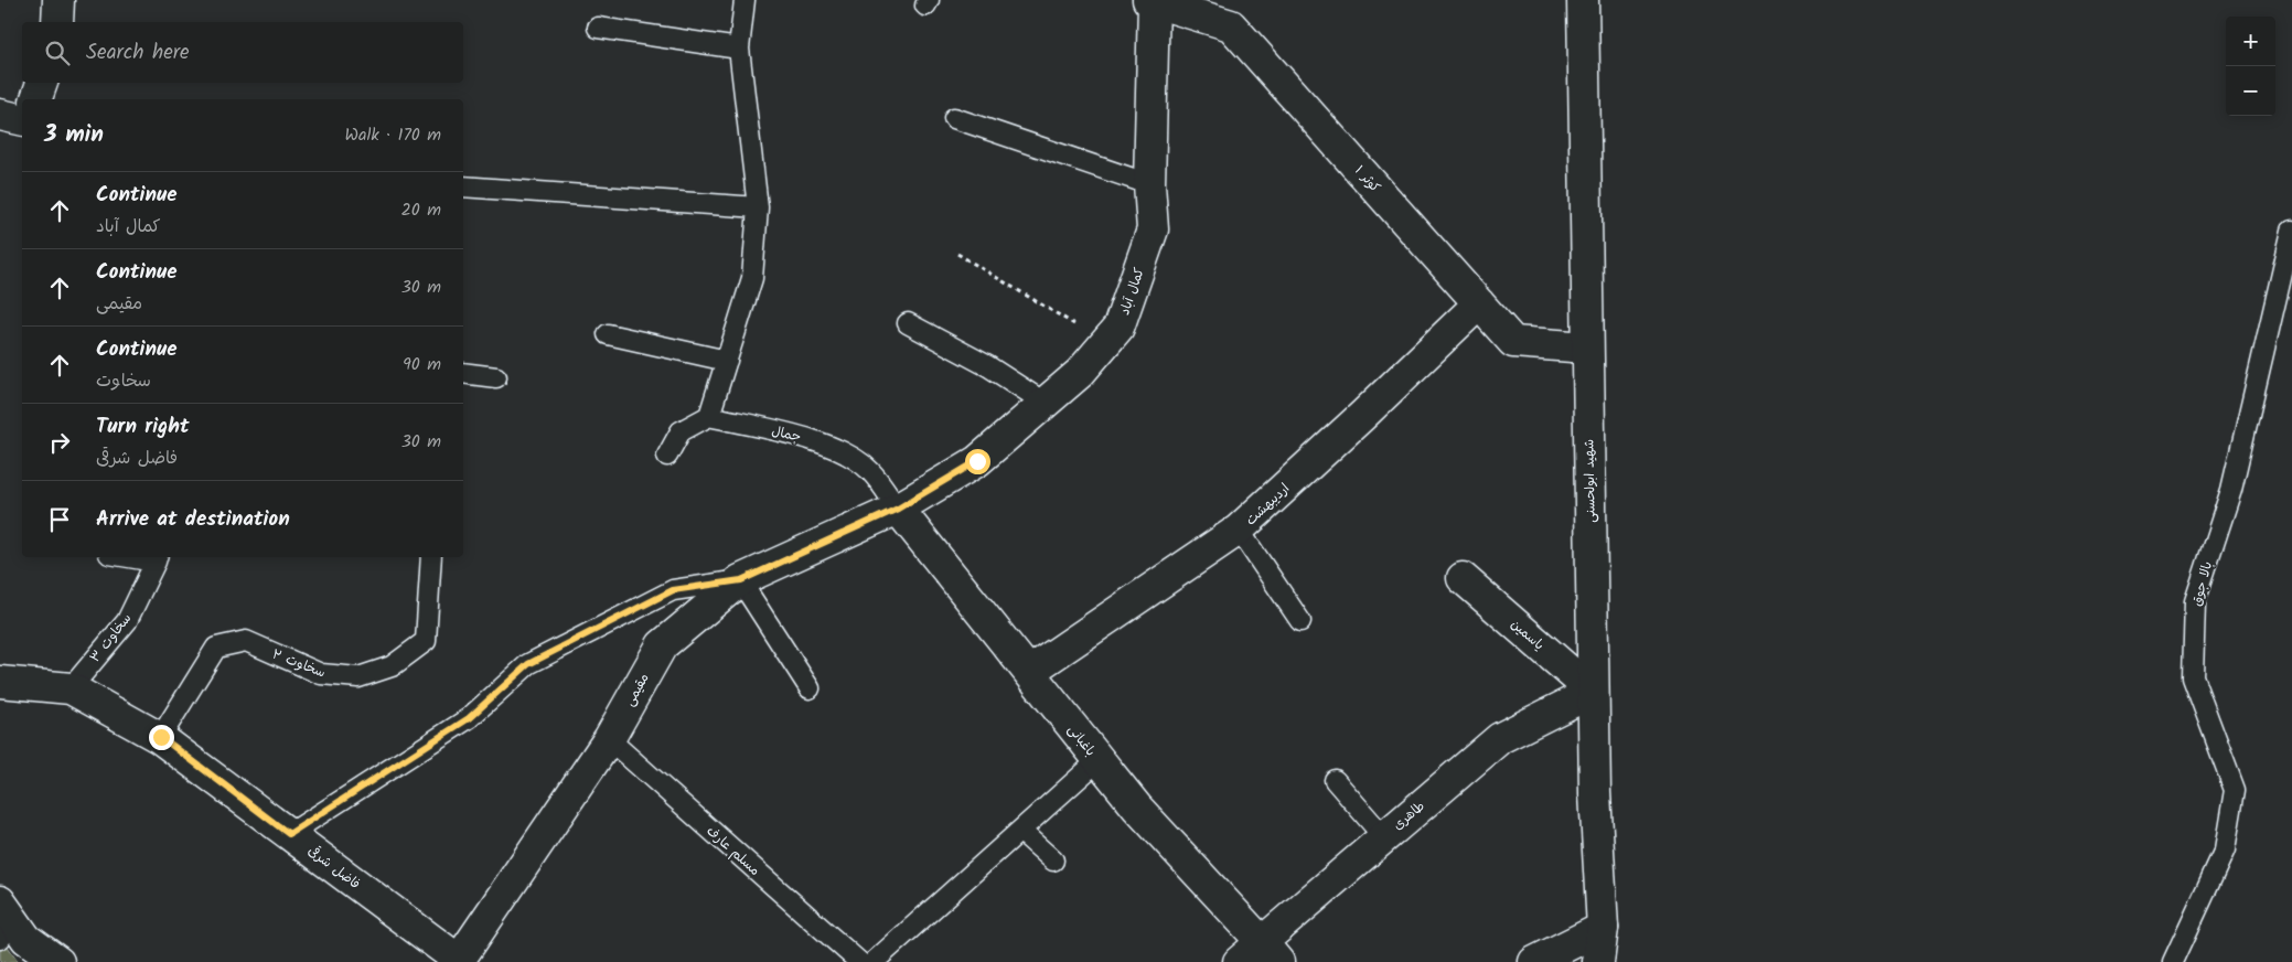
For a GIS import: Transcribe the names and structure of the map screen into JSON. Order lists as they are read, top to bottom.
{
  "streets": {
    "street": [
      "کوثر ۱",
      "کمال آباد",
      "شهید ابولحسنی",
      "اردیبهشت",
      "یاسمین",
      "مقیمی",
      "باغبانی",
      "طاهری",
      "فاضل شرقی"
    ],
    "lane": [
      "جمال",
      "بالا جوق",
      "سخاوت ۳",
      "سخاوت ۲",
      "مسلم عارف"
    ]
  },
  "crossings": [
    ["کوثر ۱", "کمال آباد"],
    ["کوثر ۱", "شهید ابولحسنی"],
    ["کوثر ۱", "اردیبهشت"],
    ["کمال آباد", "جمال"],
    ["کمال آباد", "مقیمی"],
    ["کمال آباد", "باغبانی"],
    ["جمال", "مقیمی"],
    ["جمال", "باغبانی"],
    ["شهید ابولحسنی", "یاسمین"],
    ["شهید ابولحسنی", "طاهری"],
    ["اردیبهشت", "باغبانی"],
    ["یاسمین", "طاهری"],
    ["سخاوت ۳", "فاضل شرقی"],
    ["سخاوت ۲", "فاضل شرقی"],
    ["مقیمی", "باغبانی"],
    ["مقیمی", "مسلم عارف"],
    ["مقیمی", "فاضل شرقی"],
    ["باغبانی", "طاهری"]
  ],
  "page": {
    "map_buttons": ["+", "−"],
    "search": "Search here",
    "heading": ["3 min", "Walk · 170 m"],
    "list": [
      ["Continue", "کمال آباد", "20 m"],
      ["Continue", "مقیمی", "30 m"],
      ["Continue", "سخاوت", "90 m"],
      ["Turn right", "فاضل شرقی", "30 m"],
      "Arrive at destination"
    ]
  }
}
